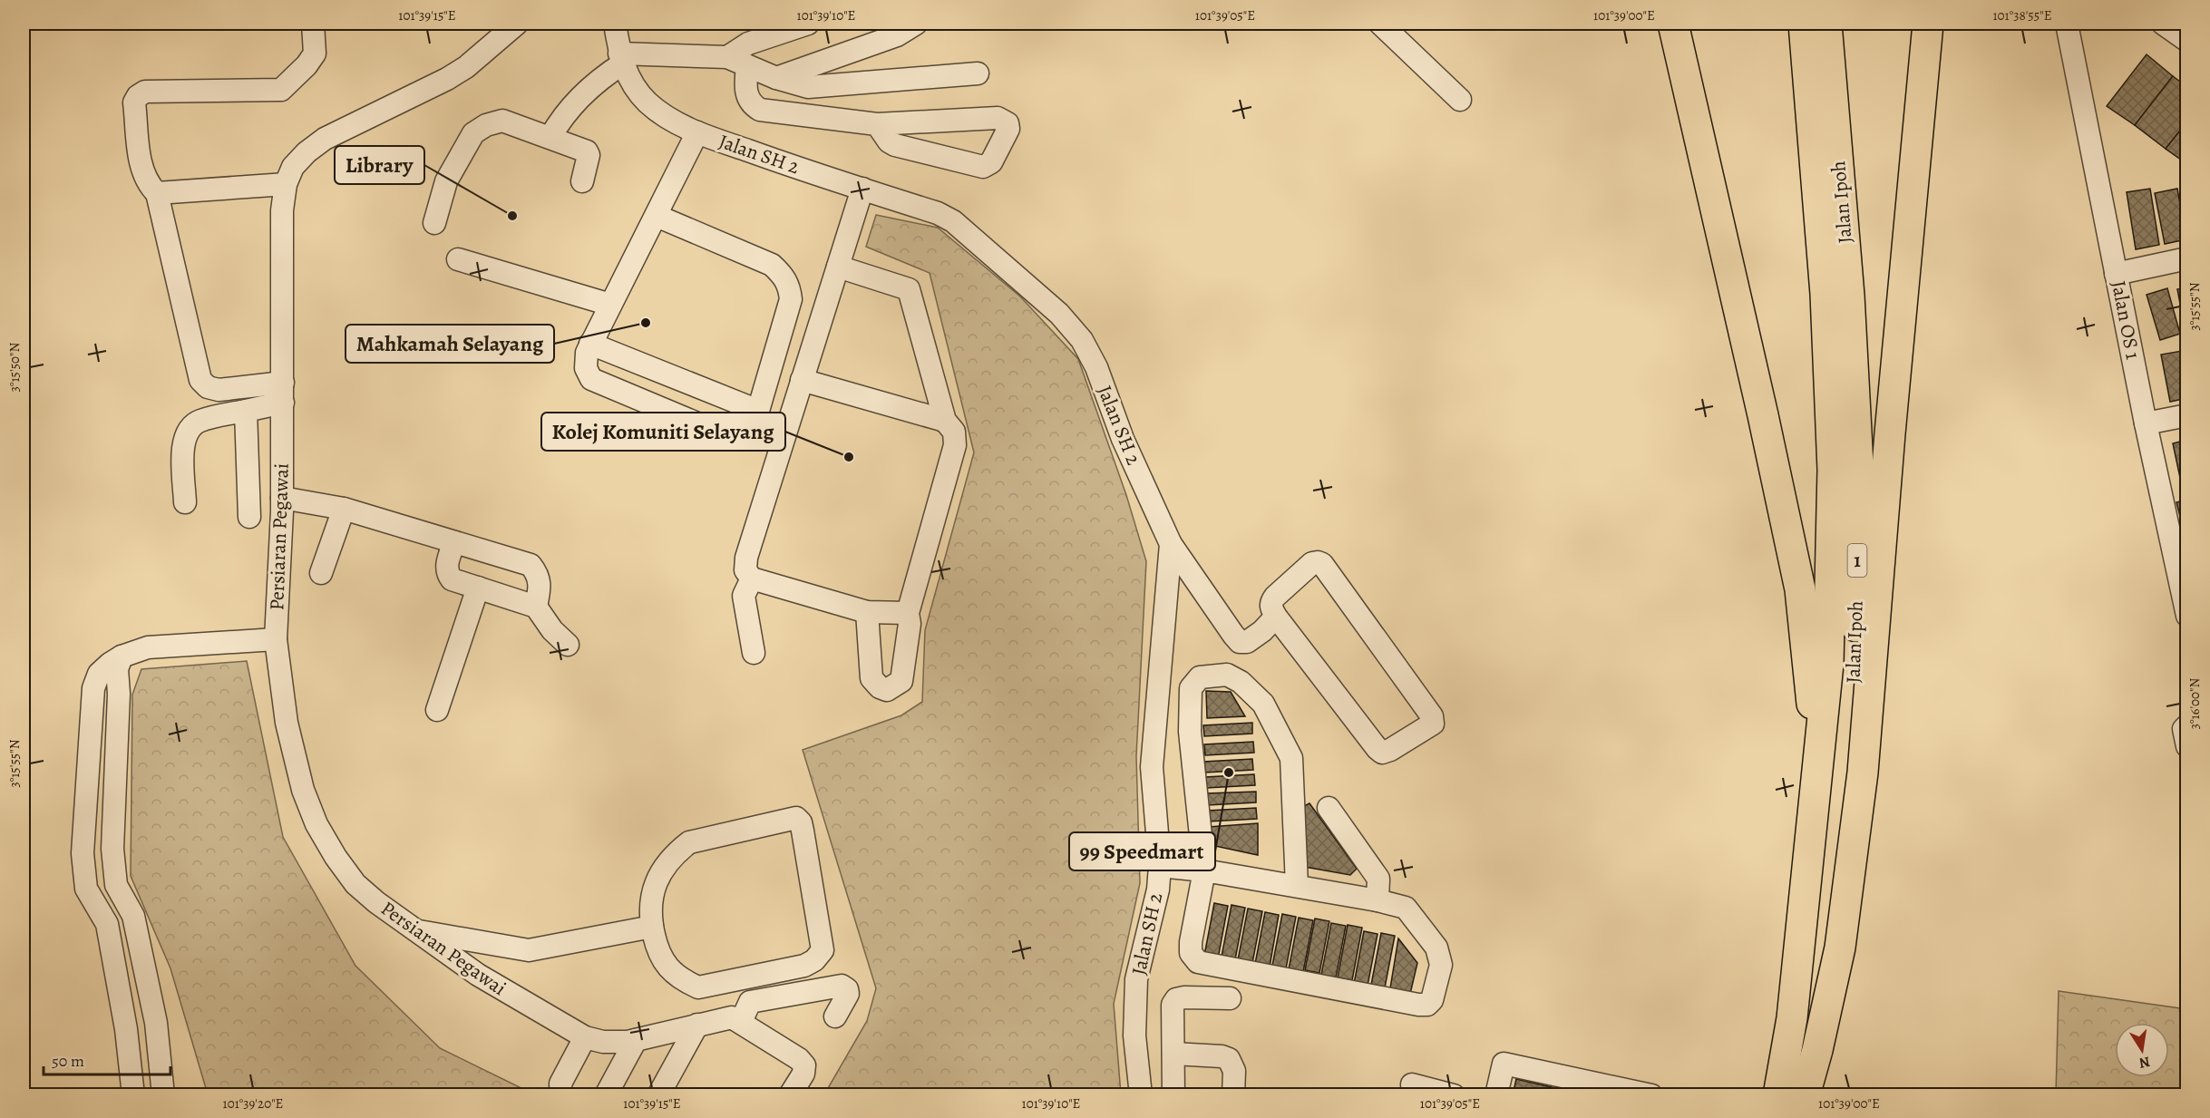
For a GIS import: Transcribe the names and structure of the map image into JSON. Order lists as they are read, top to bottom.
{
  "streets": {
    "highway": ["Jalan Ipoh", "1"],
    "street": ["Jalan SH 2", "Jalan OS 1", "Persiaran Pegawai"]
  },
  "places": [
    "Library",
    "Mahkamah Selayang",
    "Kolej Komuniti Selayang",
    "99 Speedmart"
  ],
  "scale_bar": "50 m",
  "north": "bottom",
  "coordinates": [
    "101°39'15\"E",
    "101°39'10\"E",
    "101°39'05\"E",
    "101°39'00\"E",
    "101°38'55\"E",
    "3°15'55\"N",
    "3°15'50\"N",
    "3°16'00\"N",
    "101°39'20\"E"
  ]
}
